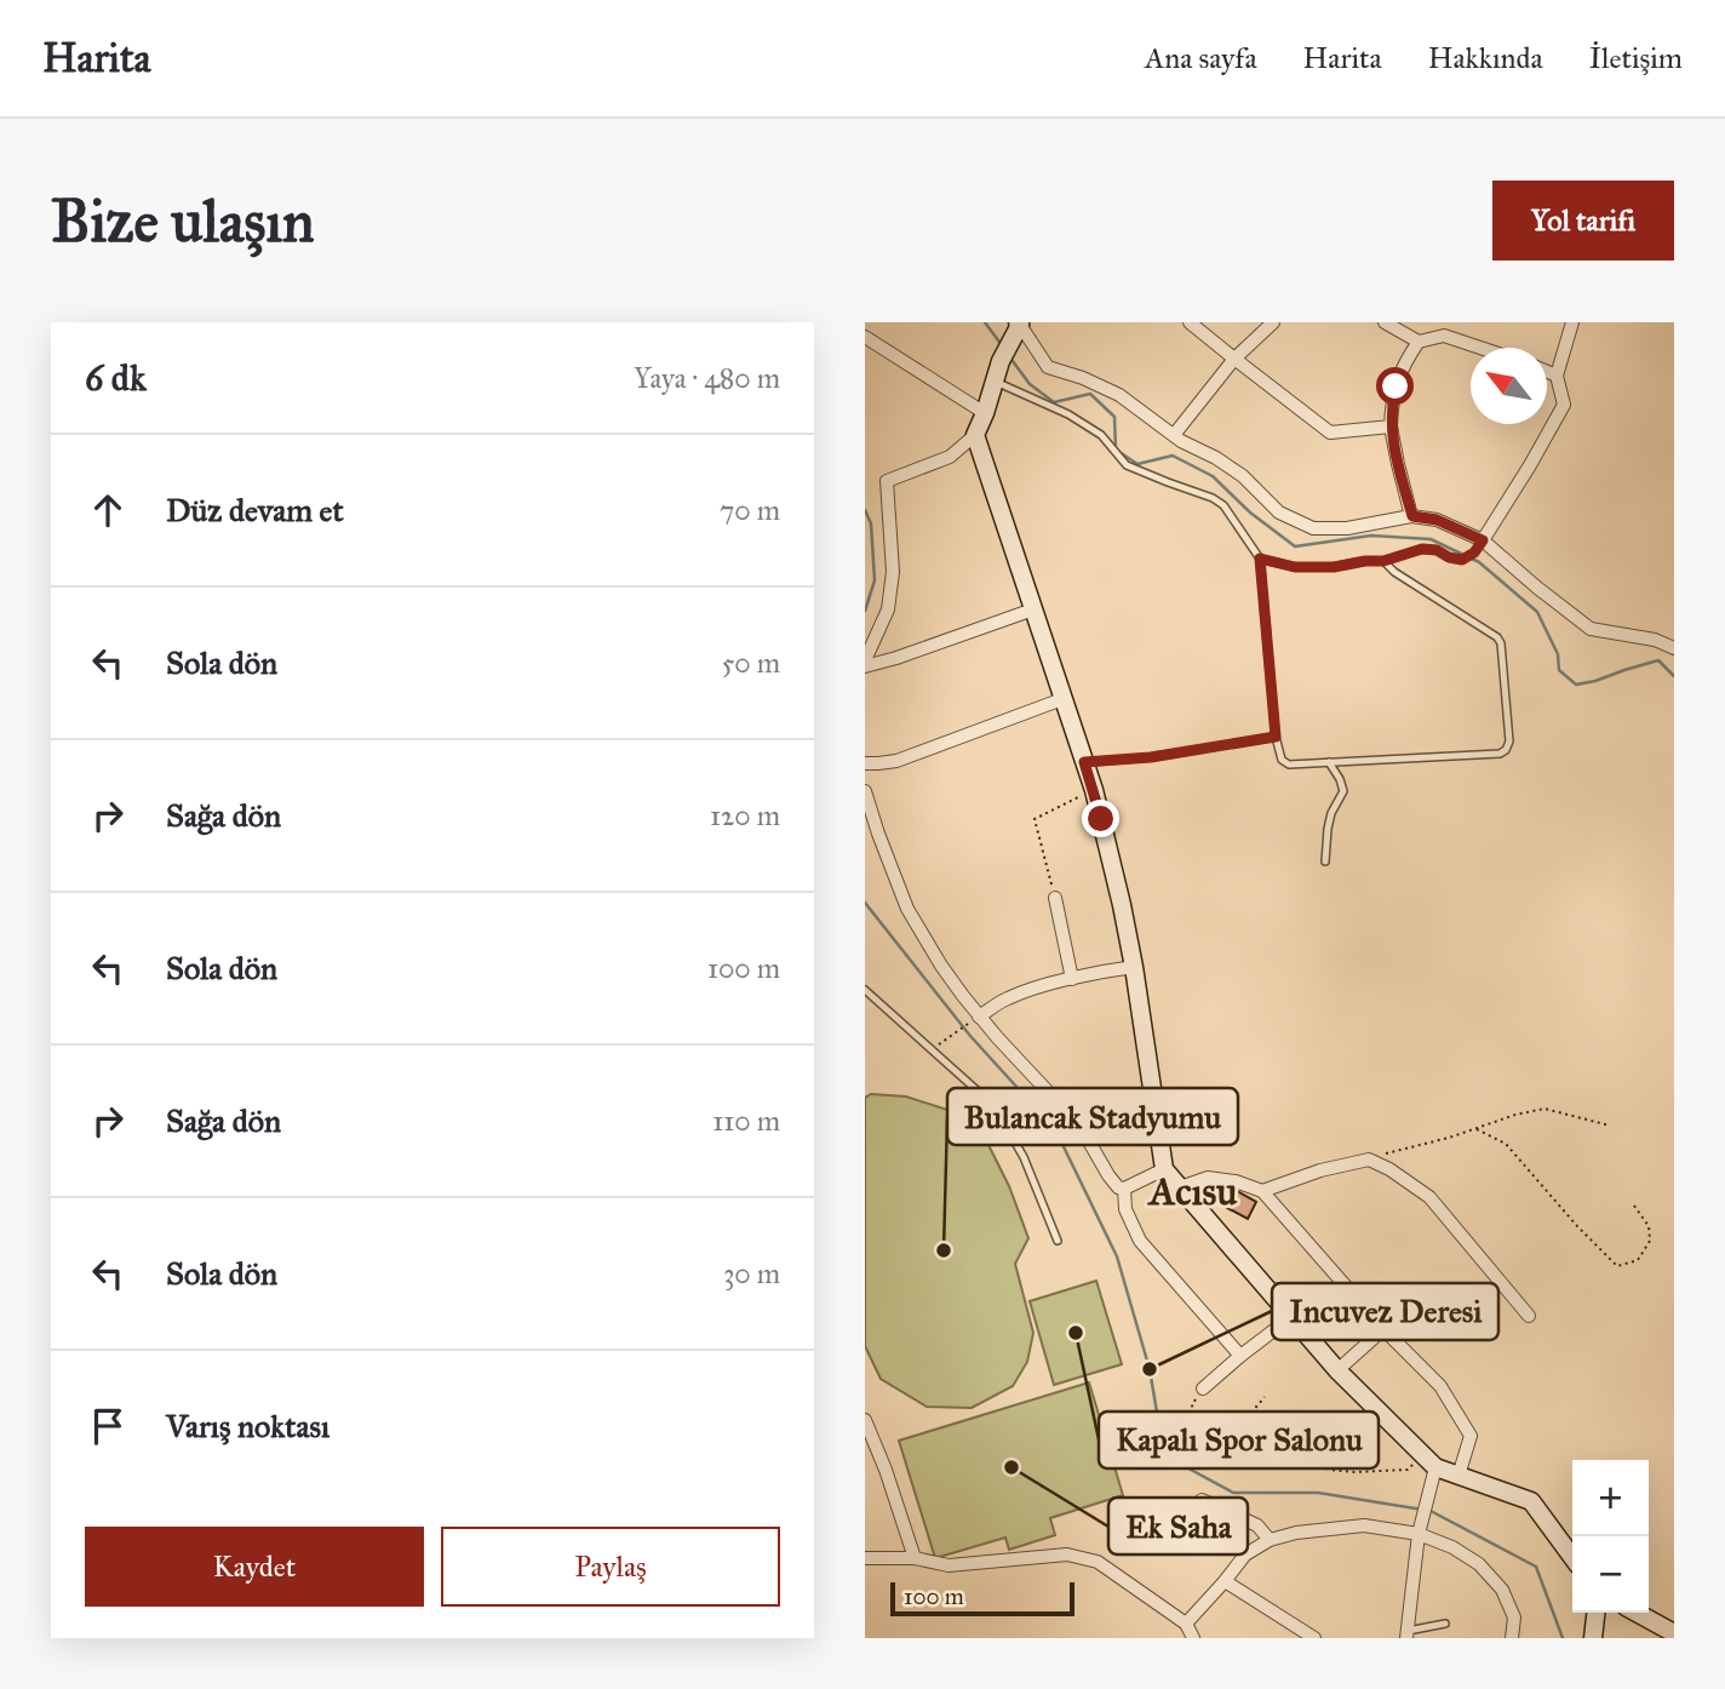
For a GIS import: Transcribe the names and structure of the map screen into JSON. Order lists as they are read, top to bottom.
{
  "districts": ["Acısu"],
  "places": [
    "Bulancak Stadyumu",
    "Kapalı Spor Salonu",
    "Incuvez Deresi",
    "Ek Saha"
  ],
  "scale_bar": "100 m",
  "north": "top left",
  "page": {
    "header": "Harita",
    "nav": [
      "Ana sayfa",
      "Harita",
      "Hakkında",
      "İletişim"
    ],
    "buttons": [
      "Yol tarifi",
      ["Kaydet", "Paylaş"]
    ],
    "title": "Bize ulaşın",
    "heading": ["6 dk", "Yaya · 480 m"],
    "list": [
      ["Düz devam et", "70 m"],
      ["Sola dön", "50 m"],
      ["Sağa dön", "120 m"],
      ["Sola dön", "100 m"],
      ["Sağa dön", "110 m"],
      ["Sola dön", "30 m"],
      "Varış noktası"
    ],
    "map_buttons": ["+", "−"],
    "scale": "100 m"
  }
}
